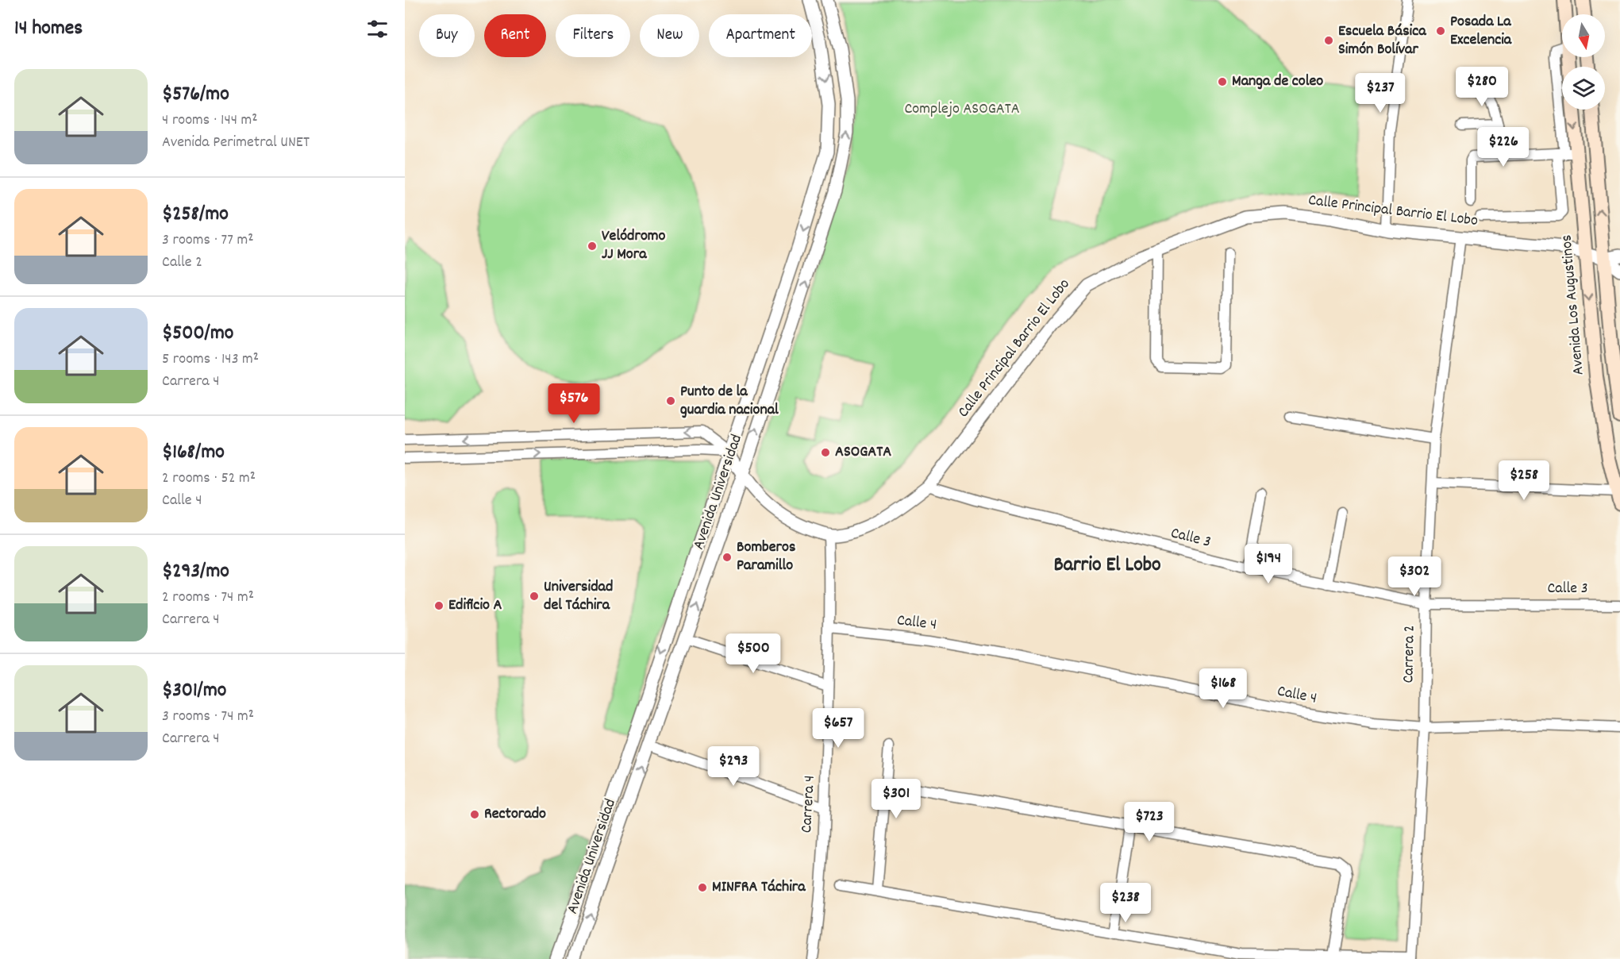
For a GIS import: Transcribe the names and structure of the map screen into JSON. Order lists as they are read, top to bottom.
{
  "streets": {
    "main road": ["Avenida Los Augustinos"],
    "street": [
      "Calle Principal Barrio El Lobo",
      "Avenida Universidad",
      "Calle 3",
      "Calle 4",
      "Carrera 2",
      "Carrera 4"
    ]
  },
  "crossings": [
    ["Calle Principal Barrio El Lobo", "Avenida Los Augustinos"],
    ["Calle Principal Barrio El Lobo", "Calle 3"],
    ["Calle Principal Barrio El Lobo", "Carrera 2"],
    ["Calle Principal Barrio El Lobo", "Carrera 4"],
    ["Calle 3", "Carrera 2"],
    ["Calle 4", "Carrera 2"],
    ["Calle 4", "Carrera 4"]
  ],
  "districts": ["Barrio El Lobo"],
  "parks": ["Complejo ASOGATA"],
  "places": [
    "Posada La Excelencia",
    "Escuela Básica Simón Bolívar",
    "Manga de coleo",
    "Velódromo JJ Mora",
    "Punto de la guardia nacional",
    "ASOGATA",
    "Bomberos Paramillo",
    "Universidad del Táchira",
    "Edificio A",
    "Rectorado",
    "MINFRA Táchira"
  ],
  "north": "bottom",
  "page": {
    "heading": "14 homes",
    "chip": [
      "Buy",
      "Rent",
      "Filters",
      "New",
      "Apartment"
    ],
    "list": [
      {
        "name": "$576/mo",
        "note": "4 rooms · 144 m² · Avenida Perimetral UNET"
      },
      {
        "name": "$258/mo",
        "note": "3 rooms · 77 m² · Calle 2"
      },
      {
        "name": "$500/mo",
        "note": "5 rooms · 143 m² · Carrera 4"
      },
      {
        "name": "$168/mo",
        "note": "2 rooms · 52 m² · Calle 4"
      },
      {
        "name": "$293/mo",
        "note": "2 rooms · 74 m² · Carrera 4"
      },
      {
        "name": "$301/mo",
        "note": "3 rooms · 74 m² · Carrera 4"
      }
    ],
    "price": [
      "$280",
      "$237",
      "$226",
      "$576",
      "$258",
      "$194",
      "$302",
      "$500",
      "$168",
      "$657",
      "$293",
      "$301",
      "$723",
      "$238"
    ]
  }
}
